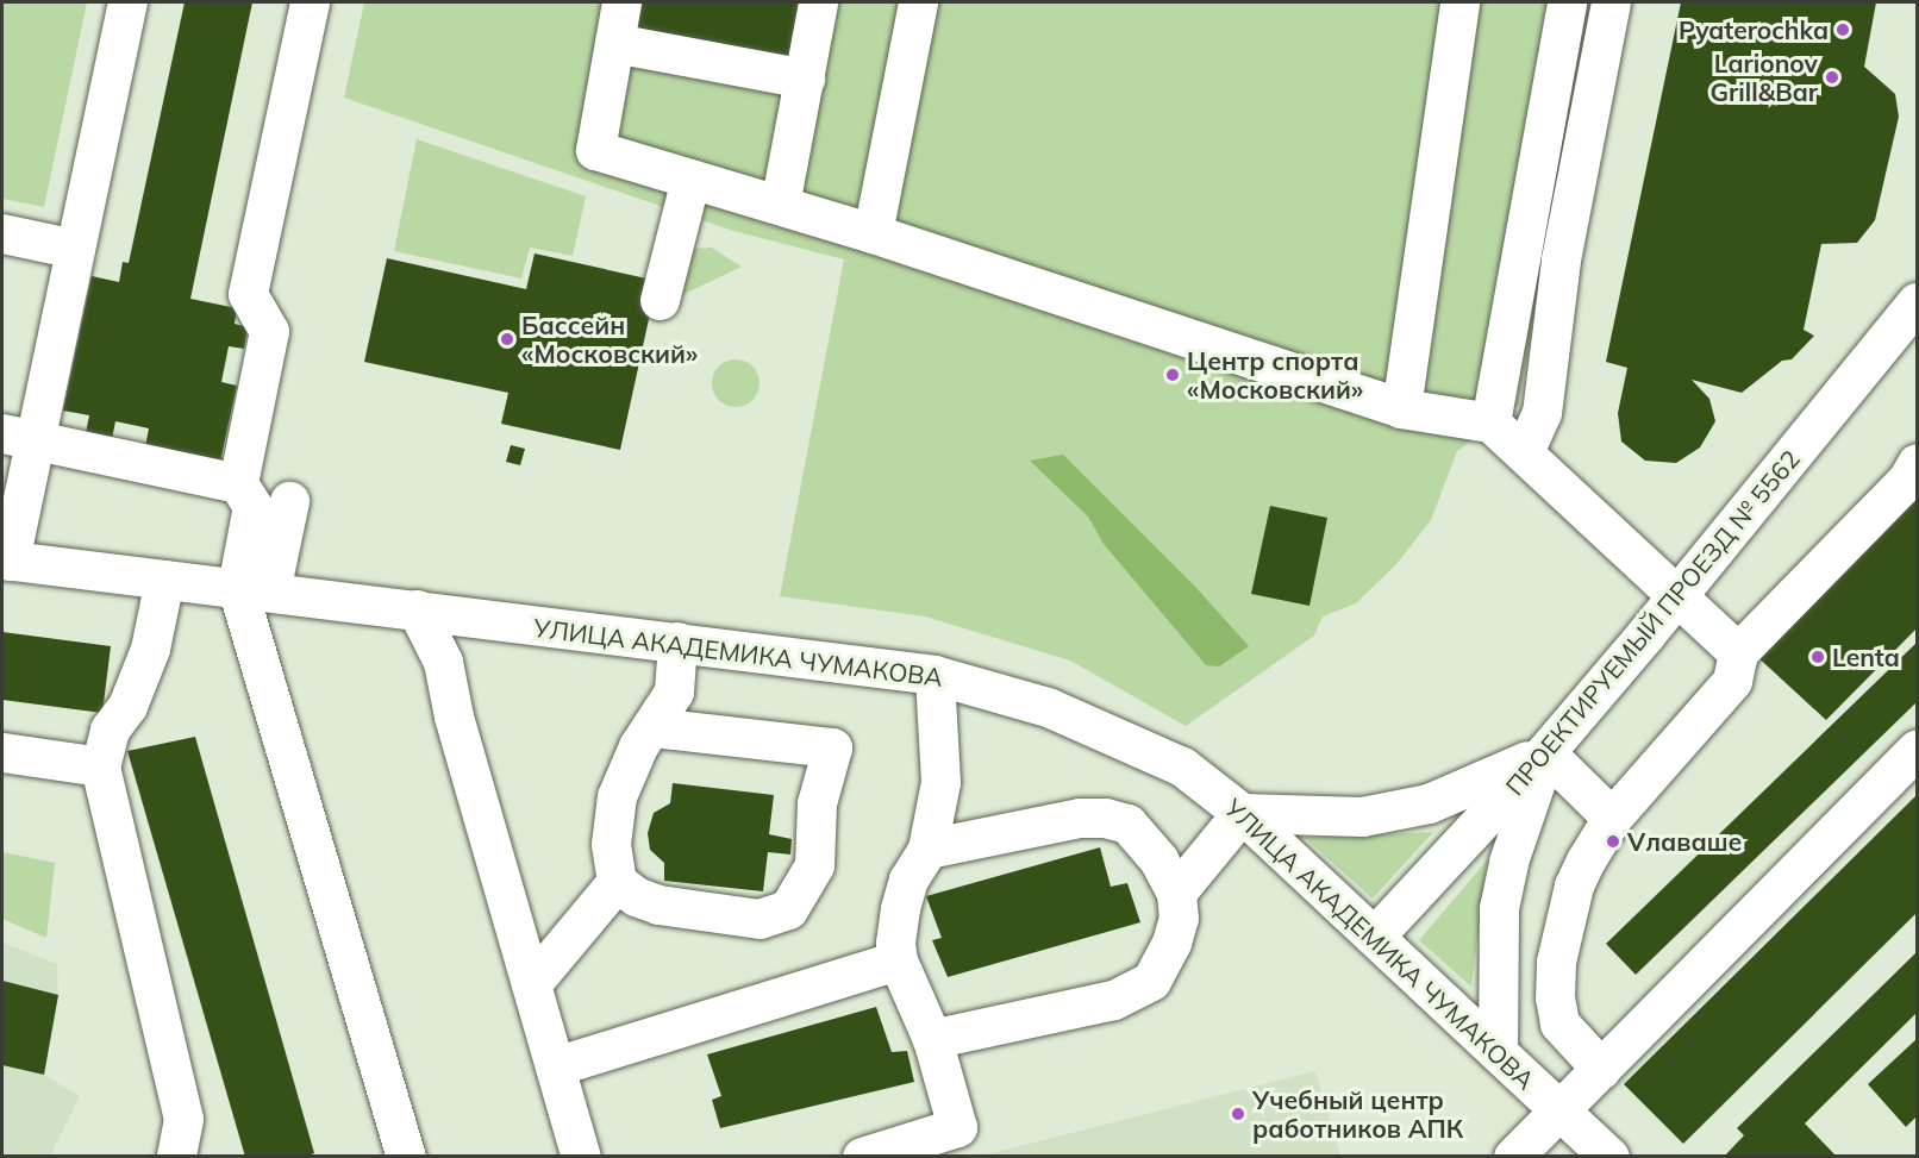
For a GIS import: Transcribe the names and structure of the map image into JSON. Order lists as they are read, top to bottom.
{
  "streets": {
    "street": ["ПРОЕКТИРУЕМЫЙ ПРОЕЗД № 5562", "УЛИЦА АКАДЕМИКА ЧУМАКОВА"]
  },
  "crossings": [
    ["ПРОЕКТИРУЕМЫЙ ПРОЕЗД № 5562", "УЛИЦА АКАДЕМИКА ЧУМАКОВА"]
  ],
  "places": [
    "Pyaterochka",
    "Larionov Grill&Bar",
    "Бассейн «Московский»",
    "Центр спорта «Московский»",
    "Lenta",
    "Vлаваше",
    "Учебный центр работников АПК"
  ]
}
